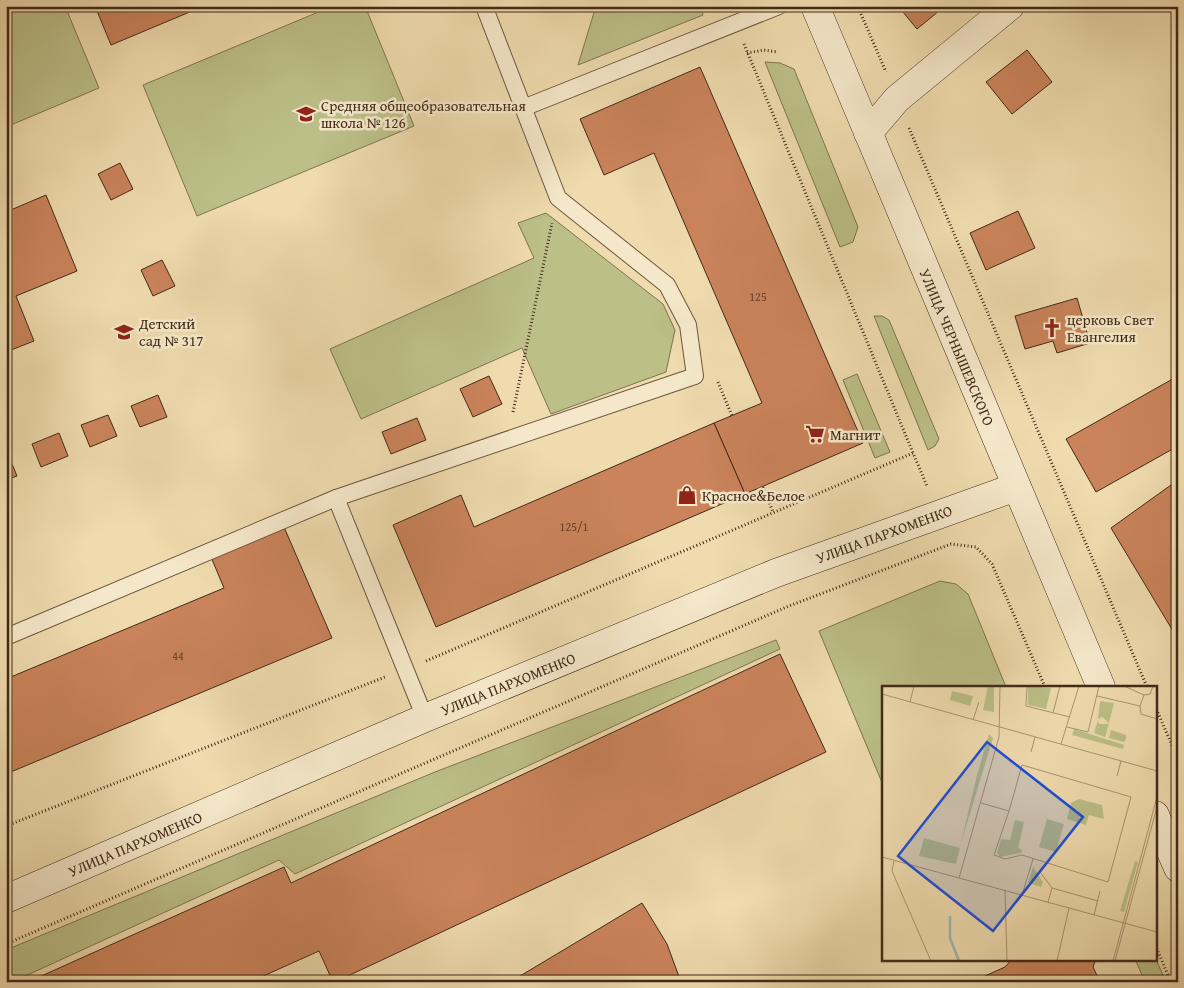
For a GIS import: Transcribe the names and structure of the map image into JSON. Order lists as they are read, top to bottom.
{
  "streets": {
    "street": ["УЛИЦА ЧЕРНЫШЕВСКОГО", "УЛИЦА ПАРХОМЕНКО"]
  },
  "crossings": [
    ["УЛИЦА ЧЕРНЫШЕВСКОГО", "УЛИЦА ПАРХОМЕНКО"]
  ],
  "places": {
    "school or university": ["Средняя общеобразовательная школа № 126", "Детский сад № 317"],
    "church": ["церковь Свет Евангелия"],
    "supermarket": ["Магнит"],
    "shop": ["Красное&Белое"]
  },
  "house_numbers": ["125", "125/1", "44"]
}
